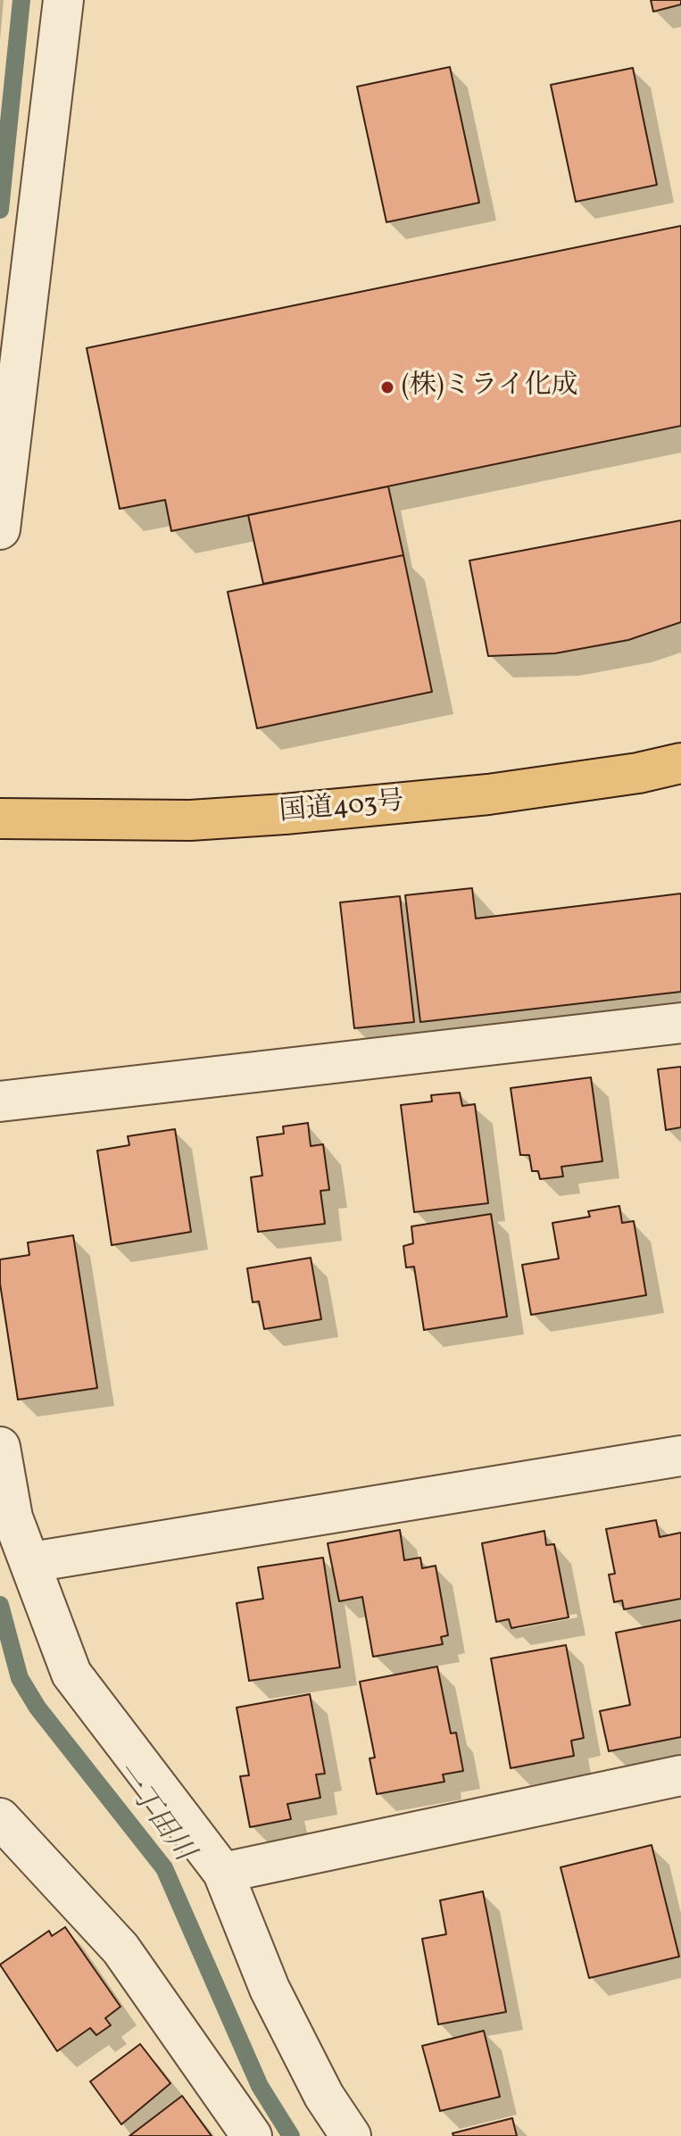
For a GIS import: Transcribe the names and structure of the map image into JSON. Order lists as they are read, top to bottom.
{
  "streets": {
    "highway": ["国道403号"]
  },
  "water": ["一丁田川"],
  "places": ["(株)ミライ化成"]
}
